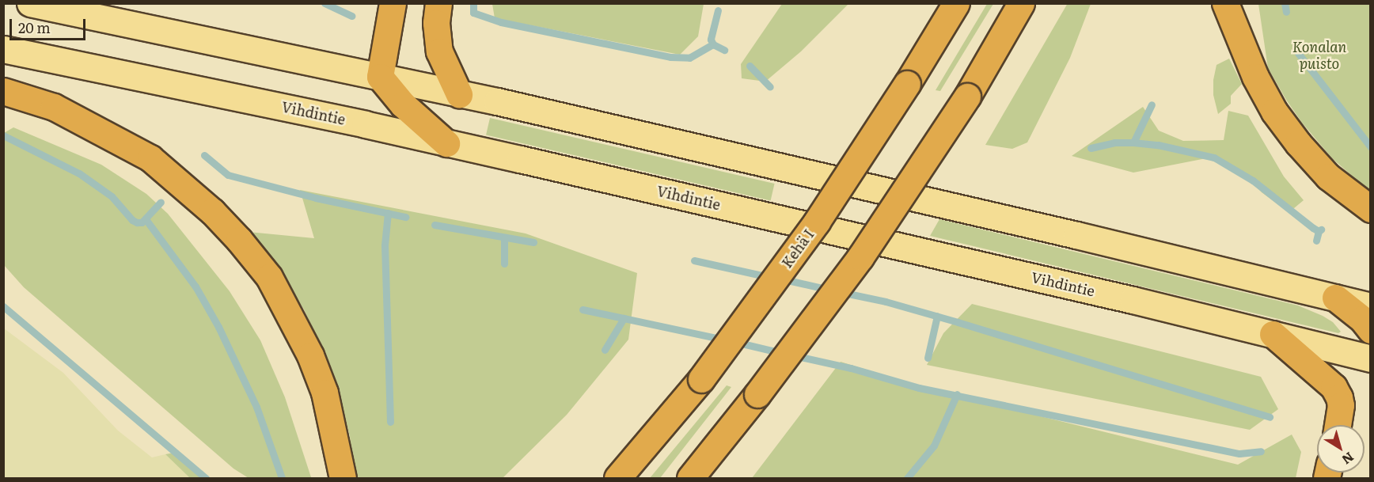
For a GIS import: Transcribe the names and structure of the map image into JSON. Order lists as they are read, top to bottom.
{
  "streets": {
    "highway": ["Kehä I"],
    "main road": ["Vihdintie"]
  },
  "parks": ["Konalan puisto"],
  "scale_bar": "20 m",
  "north": "bottom right"
}
